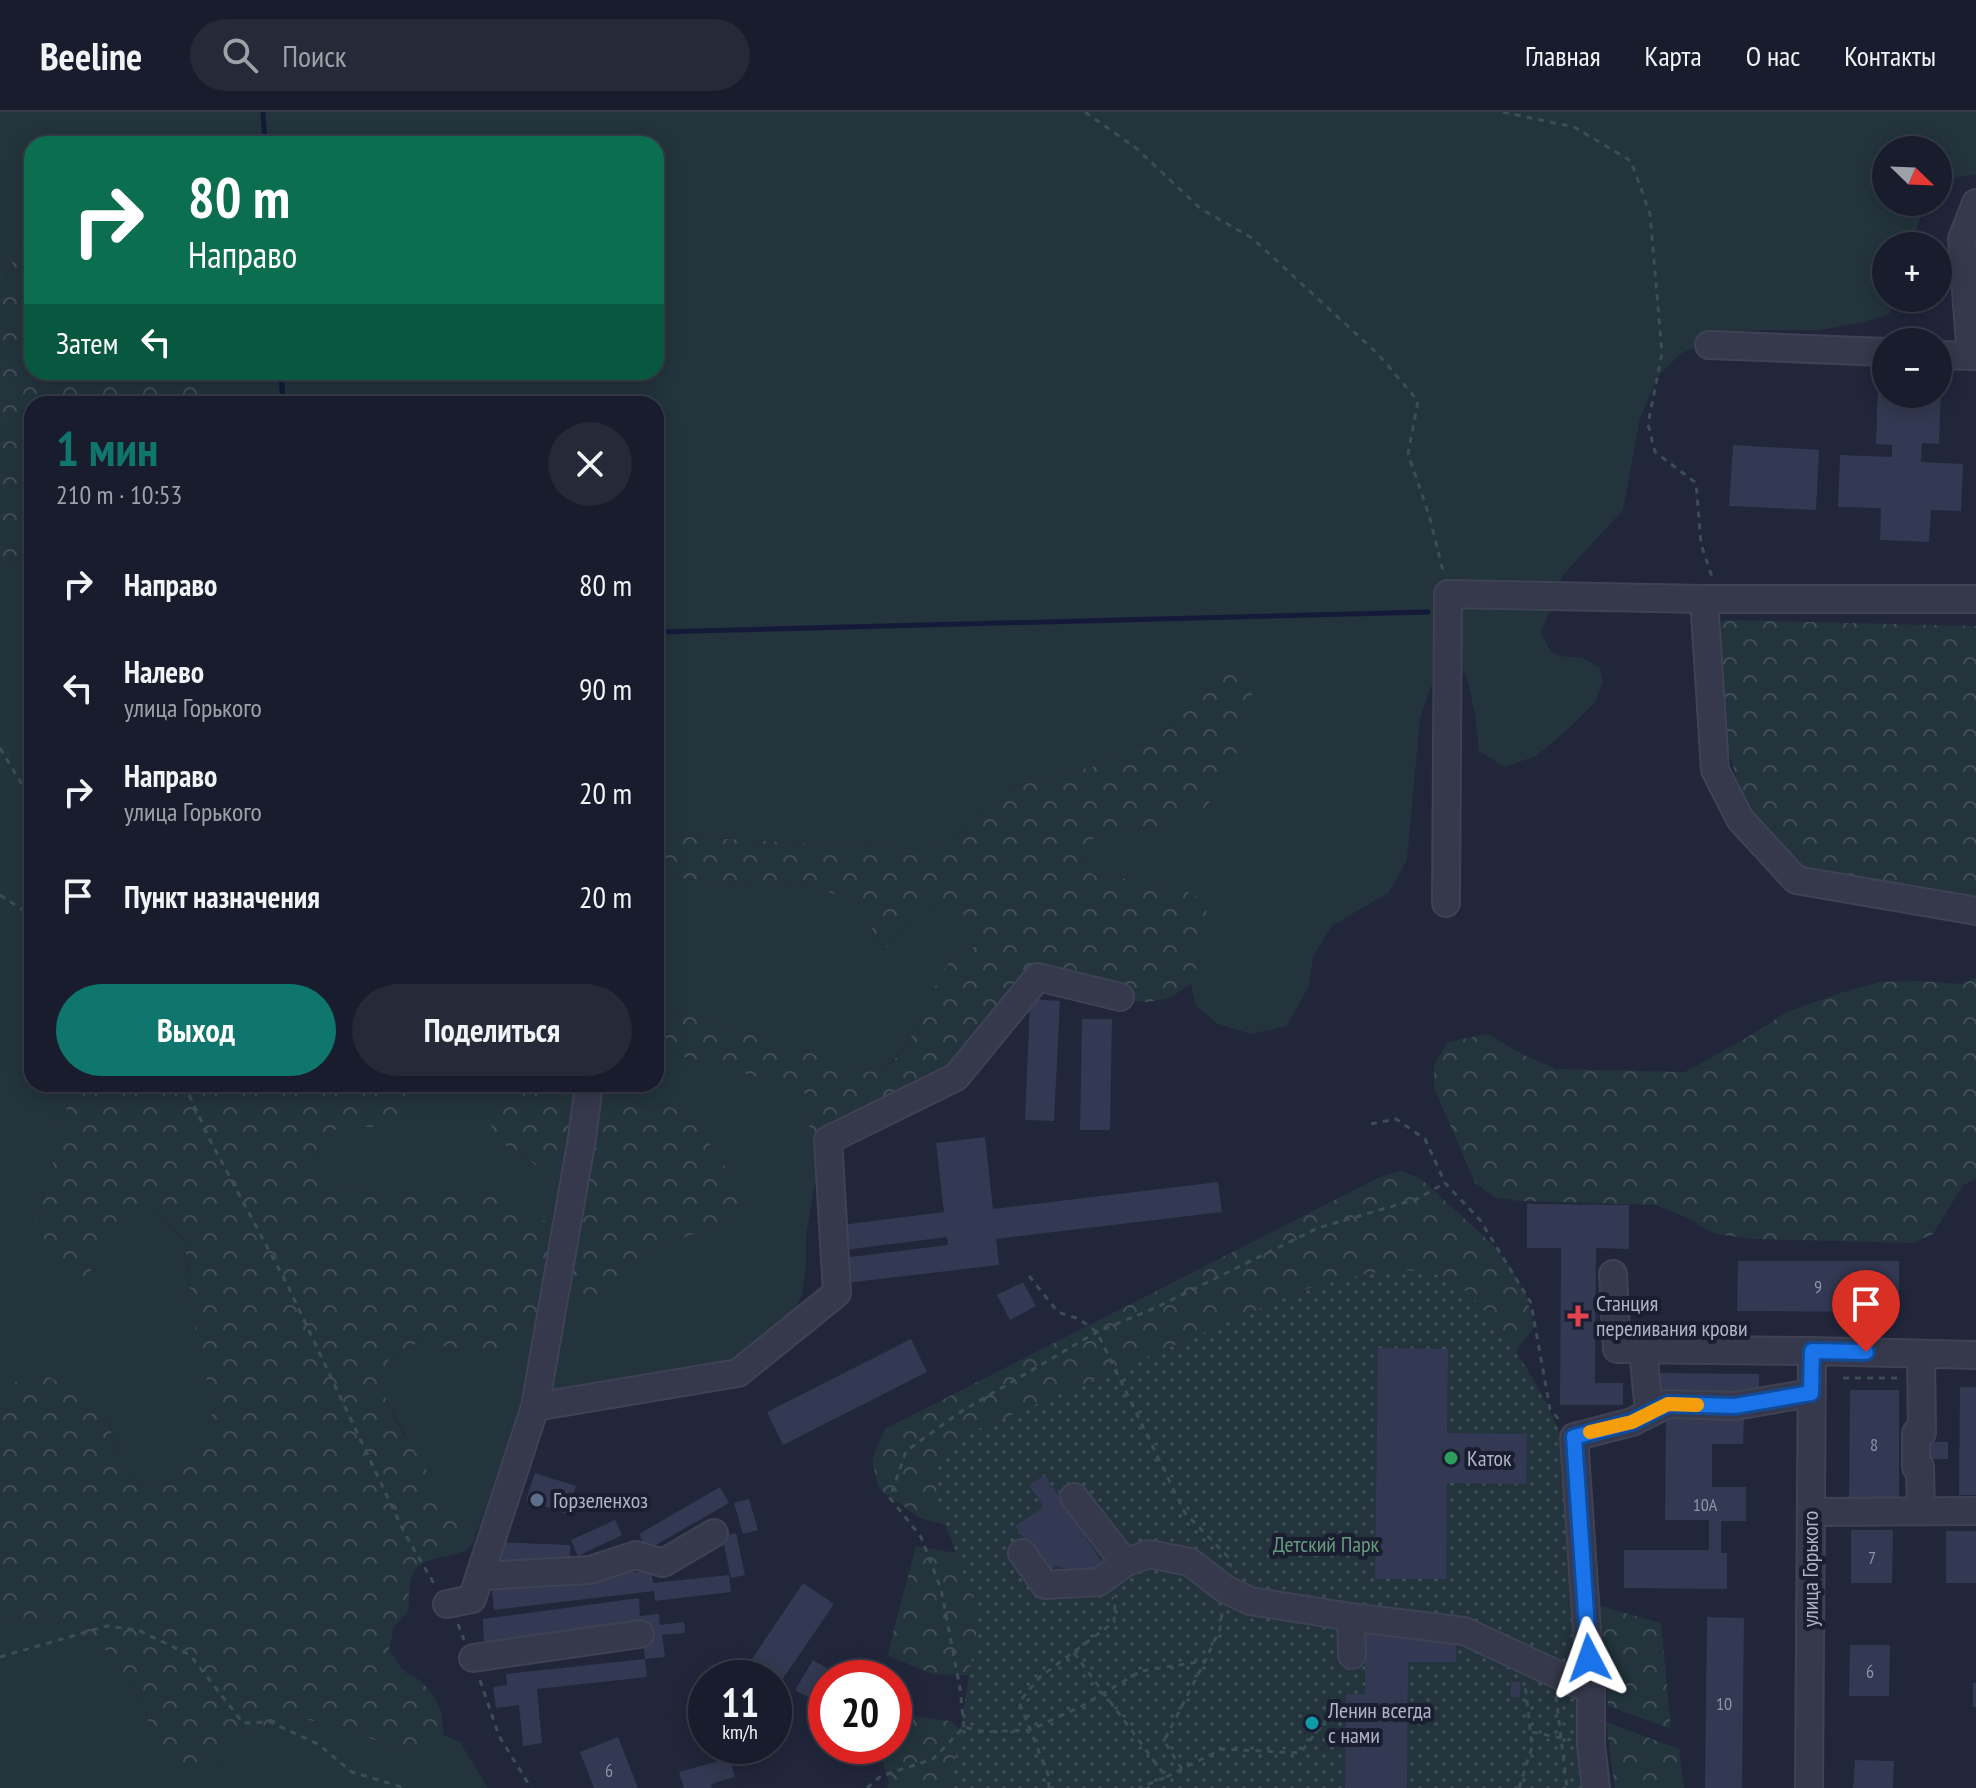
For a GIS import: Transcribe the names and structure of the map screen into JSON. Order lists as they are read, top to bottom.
{
  "streets": {
    "street": ["улица Горького"]
  },
  "parks": ["Детский Парк"],
  "places": {
    "health": ["Станция переливания крови"],
    "other": ["Каток", "Горзеленхоз", "Ленин всегда с нами"]
  },
  "house_numbers": [
    "9",
    "8",
    "10А",
    "7",
    "6",
    "10",
    "6"
  ],
  "north": "bottom right",
  "page": {
    "header": "Beeline",
    "search": "Поиск",
    "nav": [
      "Главная",
      "Карта",
      "О нас",
      "Контакты"
    ],
    "map_buttons": ["+", "−"],
    "turn": ["80 m", "Направо"],
    "then": "Затем",
    "heading": ["1 мин", "210 m · 10:53"],
    "list": [
      {
        "name": "Направо",
        "value": "80 m"
      },
      {
        "name": "Налево",
        "note": "улица Горького",
        "value": "90 m"
      },
      {
        "name": "Направо",
        "note": "улица Горького",
        "value": "20 m"
      },
      {
        "name": "Пункт назначения",
        "value": "20 m"
      }
    ],
    "buttons": ["Выход", "Поделиться"],
    "speed": "11 km/h",
    "limit": "20"
  }
}
